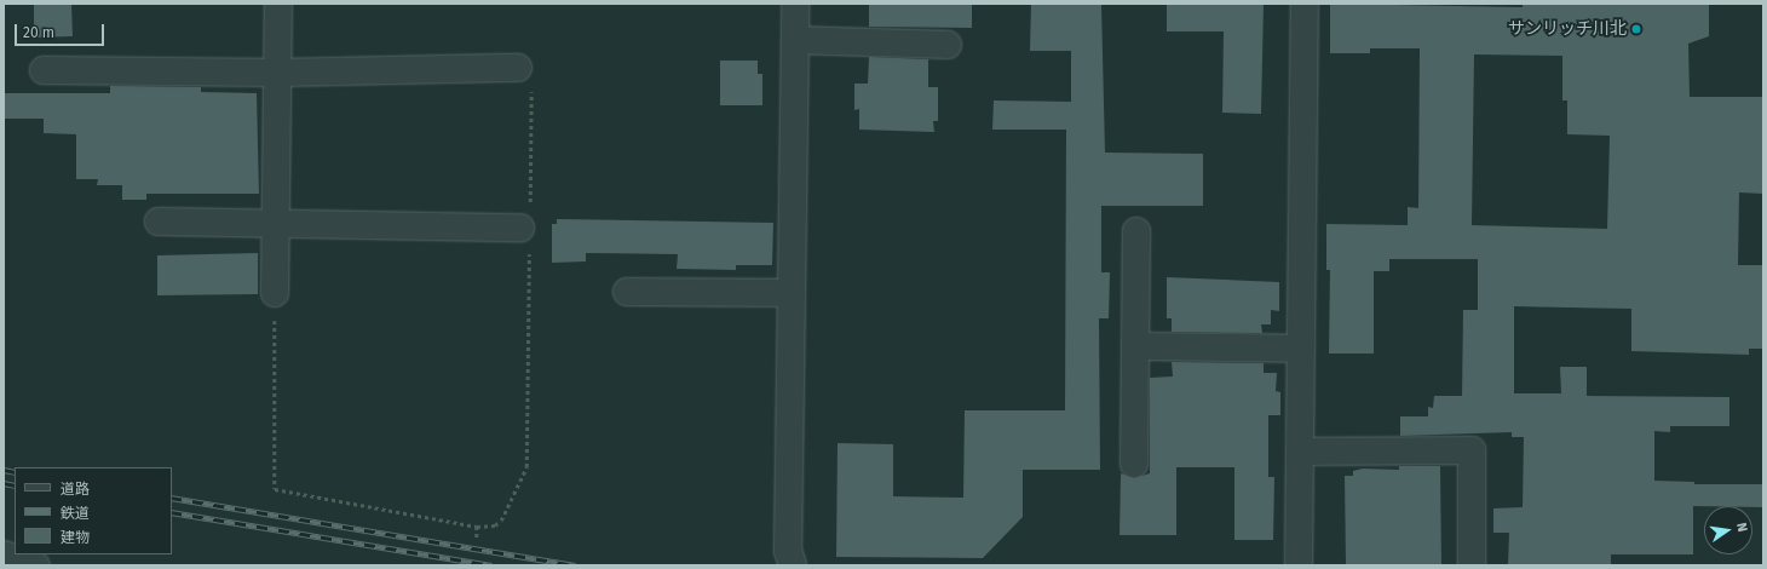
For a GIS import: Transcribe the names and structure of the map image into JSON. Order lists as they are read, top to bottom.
{
  "places": ["サンリッチ川北"],
  "legend": ["道路", "鉄道", "建物"],
  "scale_bar": "20 m",
  "north": "right"
}
